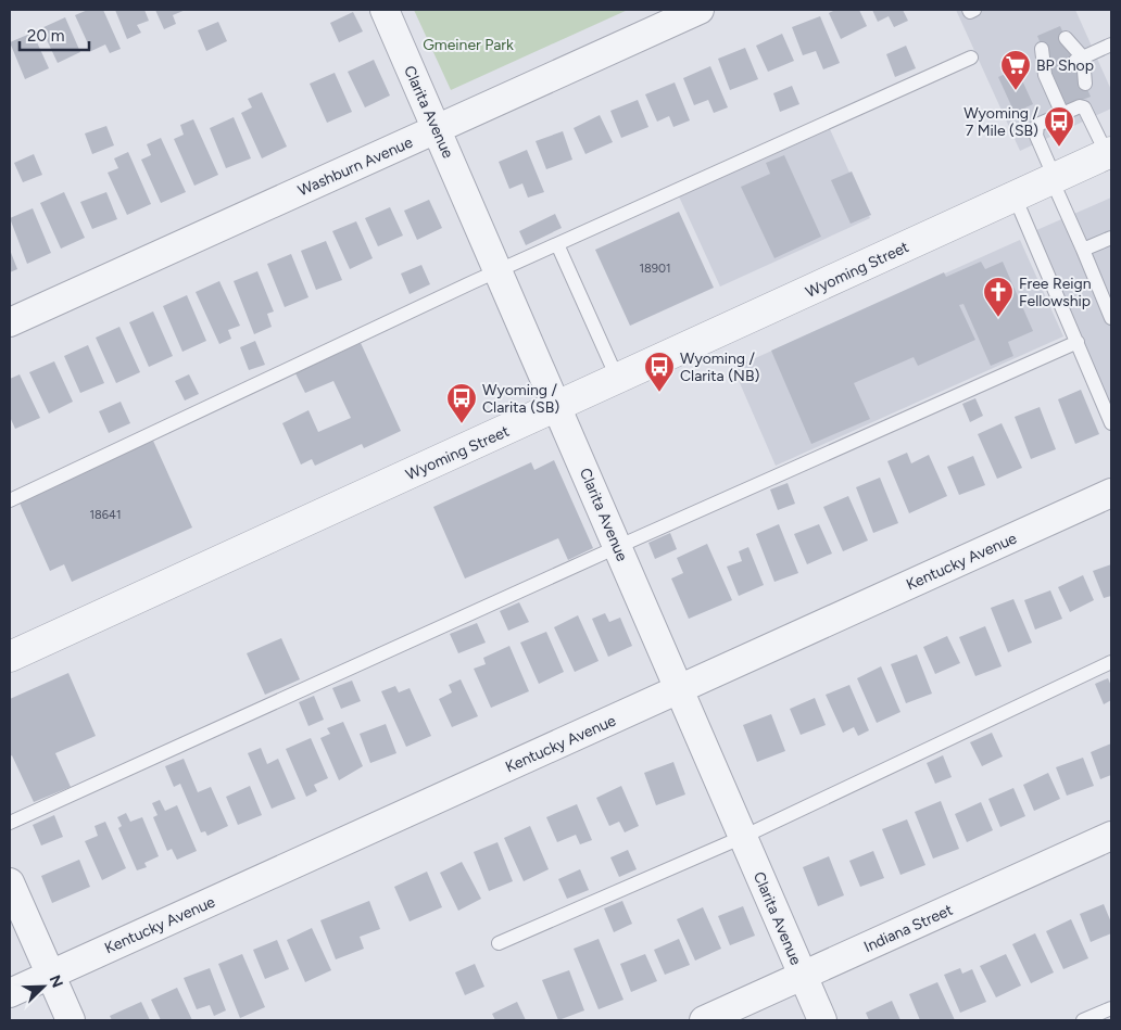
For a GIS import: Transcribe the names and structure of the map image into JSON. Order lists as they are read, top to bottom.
{
  "streets": {
    "street": [
      "Clarita Avenue",
      "Washburn Avenue",
      "Wyoming Street",
      "Kentucky Avenue",
      "Indiana Street"
    ]
  },
  "crossings": [
    ["Clarita Avenue", "Washburn Avenue"],
    ["Clarita Avenue", "Wyoming Street"],
    ["Clarita Avenue", "Kentucky Avenue"],
    ["Clarita Avenue", "Indiana Street"]
  ],
  "parks": ["Gmeiner Park"],
  "places": {
    "supermarket": ["BP Shop"],
    "bus stop": ["Wyoming / 7 Mile (SB)", "Wyoming / Clarita (NB)", "Wyoming / Clarita (SB)"],
    "church": ["Free Reign Fellowship"]
  },
  "house_numbers": ["18901", "18641"],
  "scale_bar": "20 m",
  "north": "top right"
}
